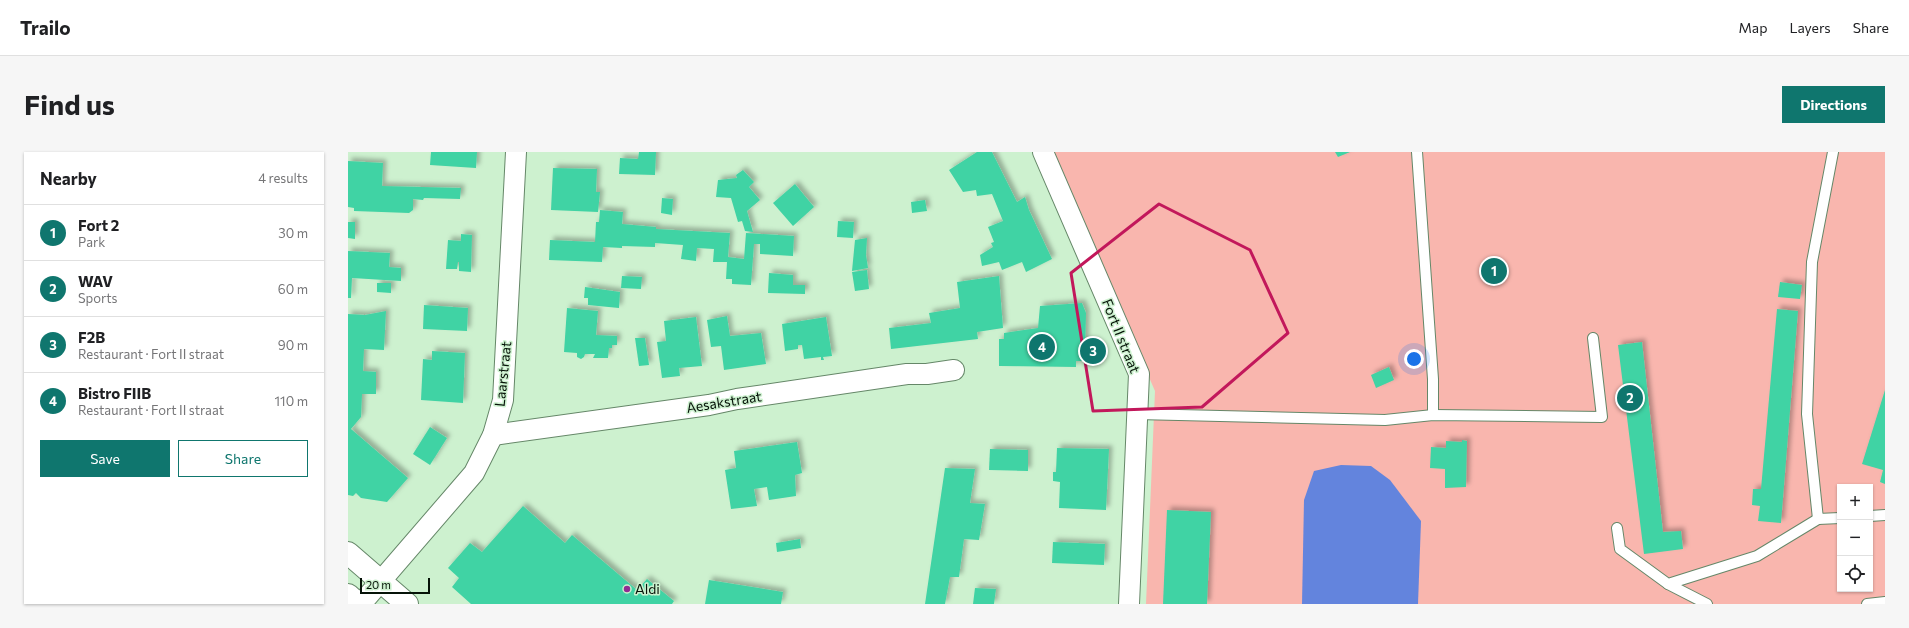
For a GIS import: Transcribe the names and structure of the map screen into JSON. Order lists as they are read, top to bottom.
{
  "streets": {
    "street": ["Fort II straat", "Laarstraat", "Aesakstraat"]
  },
  "crossings": [
    ["Laarstraat", "Aesakstraat"]
  ],
  "places": ["Aldi"],
  "scale_bar": "20 m",
  "page": {
    "header": "Trailo",
    "nav": ["Map", "Layers", "Share"],
    "buttons": [
      "Directions",
      ["Save", "Share"]
    ],
    "title": "Find us",
    "heading": ["Nearby", "4 results"],
    "list": [
      {
        "mark": "1",
        "name": "Fort 2",
        "note": "Park",
        "value": "30 m"
      },
      {
        "mark": "2",
        "name": "WAV",
        "note": "Sports",
        "value": "60 m"
      },
      {
        "mark": "3",
        "name": "F2B",
        "note": "Restaurant · Fort II straat",
        "value": "90 m"
      },
      {
        "mark": "4",
        "name": "Bistro FIIB",
        "note": "Restaurant · Fort II straat",
        "value": "110 m"
      }
    ],
    "pins": [
      "1",
      "4",
      "3",
      "2"
    ],
    "map_buttons": ["+", "−"],
    "scale": "20 m"
  }
}
